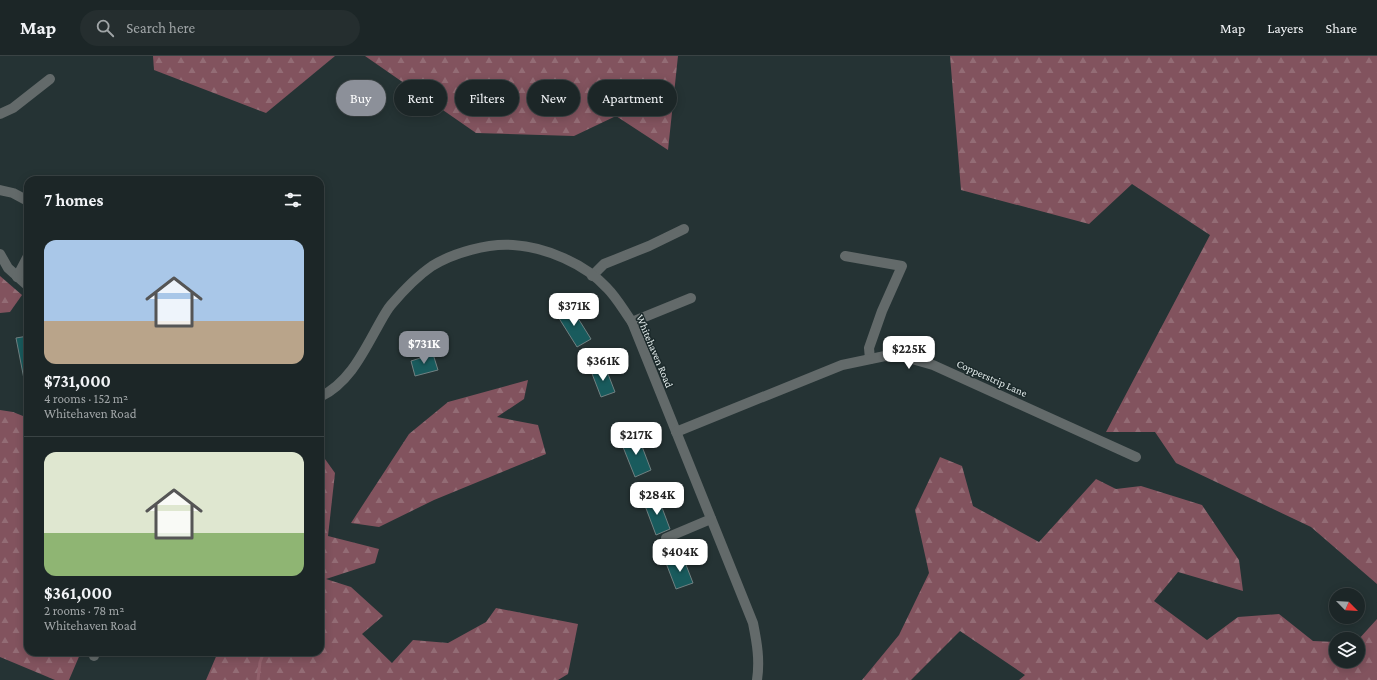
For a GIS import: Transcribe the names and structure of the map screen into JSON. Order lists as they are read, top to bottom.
{
  "streets": {
    "street": ["Whitehaven Road", "Copperstrip Lane"]
  },
  "crossings": [
    ["Whitehaven Road", "Copperstrip Lane"]
  ],
  "north": "bottom right",
  "page": {
    "header": "Map",
    "search": "Search here",
    "nav": ["Map", "Layers", "Share"],
    "chip": [
      "Buy",
      "Rent",
      "Filters",
      "New",
      "Apartment"
    ],
    "heading": "7 homes",
    "list": [
      {
        "name": "$731,000",
        "note": "4 rooms · 152 m² · Whitehaven Road"
      },
      {
        "name": "$361,000",
        "note": "2 rooms · 78 m² · Whitehaven Road"
      }
    ],
    "price": [
      "$371K",
      "$731K",
      "$225K",
      "$361K",
      "$217K",
      "$284K",
      "$404K"
    ]
  }
}
